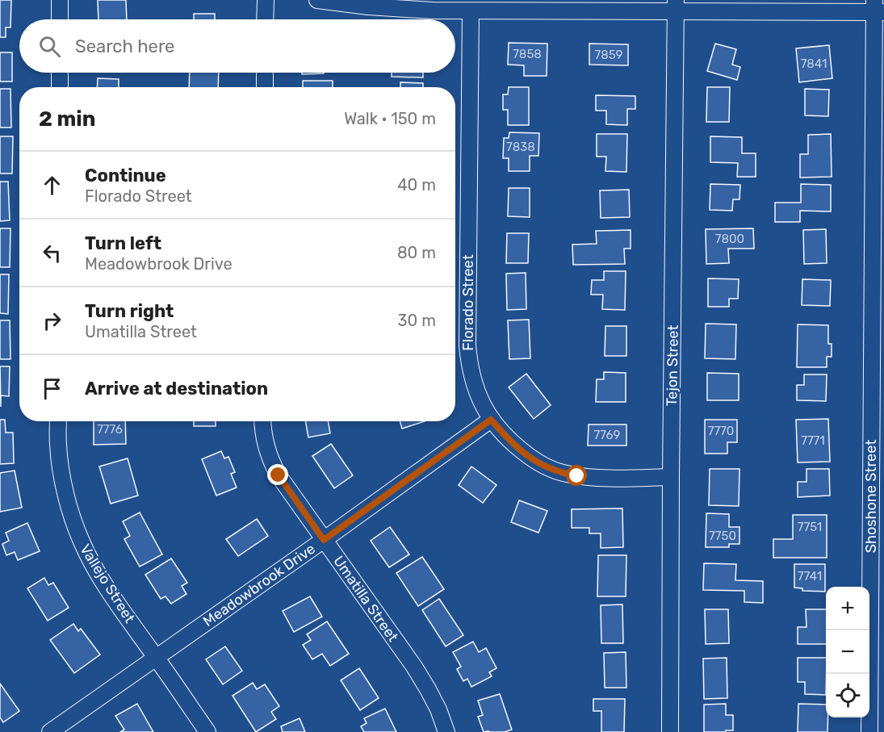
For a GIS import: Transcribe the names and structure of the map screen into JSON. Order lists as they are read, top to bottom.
{
  "streets": {
    "street": [
      "Florado Street",
      "Tejon Street",
      "Shoshone Street",
      "Vallejo Street",
      "Meadowbrook Drive",
      "Umatilla Street"
    ]
  },
  "crossings": [
    ["Florado Street", "Tejon Street"],
    ["Florado Street", "Meadowbrook Drive"],
    ["Vallejo Street", "Meadowbrook Drive"],
    ["Meadowbrook Drive", "Umatilla Street"]
  ],
  "house_numbers": [
    "7858",
    "7859",
    "7841",
    "7838",
    "7800",
    "7776",
    "7770",
    "7769",
    "7771",
    "7751",
    "7750",
    "7741"
  ],
  "page": {
    "search": "Search here",
    "heading": ["2 min", "Walk · 150 m"],
    "list": [
      ["Continue", "Florado Street", "40 m"],
      ["Turn left", "Meadowbrook Drive", "80 m"],
      ["Turn right", "Umatilla Street", "30 m"],
      "Arrive at destination"
    ],
    "map_buttons": ["+", "−"]
  }
}
